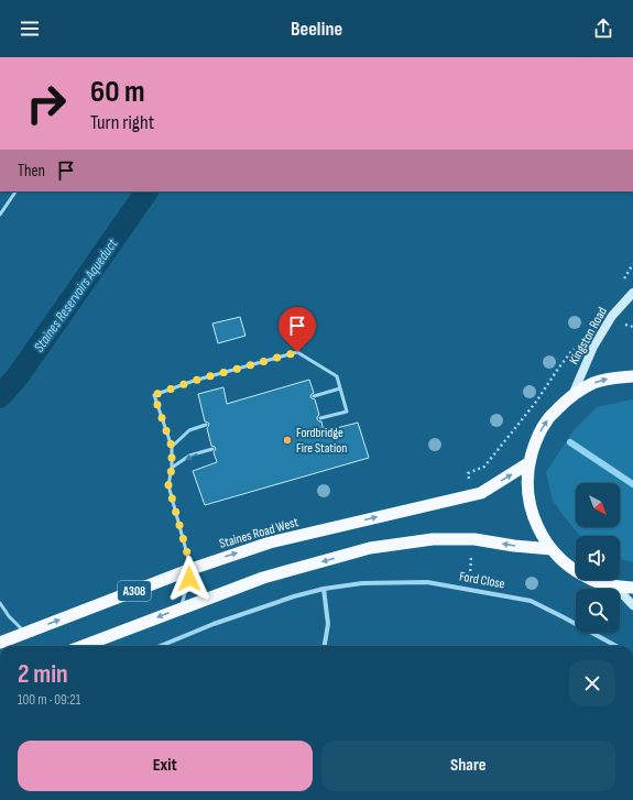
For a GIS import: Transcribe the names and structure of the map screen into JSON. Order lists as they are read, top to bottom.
{
  "streets": {
    "highway": ["Staines Road West", "A308"],
    "main road": ["Kingston Road"],
    "street": ["Ford Close"]
  },
  "water": ["Staines Reservoirs Aqueduct"],
  "places": ["Fordbridge Fire Station"],
  "north": "bottom right",
  "page": {
    "header": "Beeline",
    "turn": ["60 m", "Turn right"],
    "then": "Then",
    "heading": ["2 min", "100 m · 09:21"],
    "buttons": ["Exit", "Share"]
  }
}
